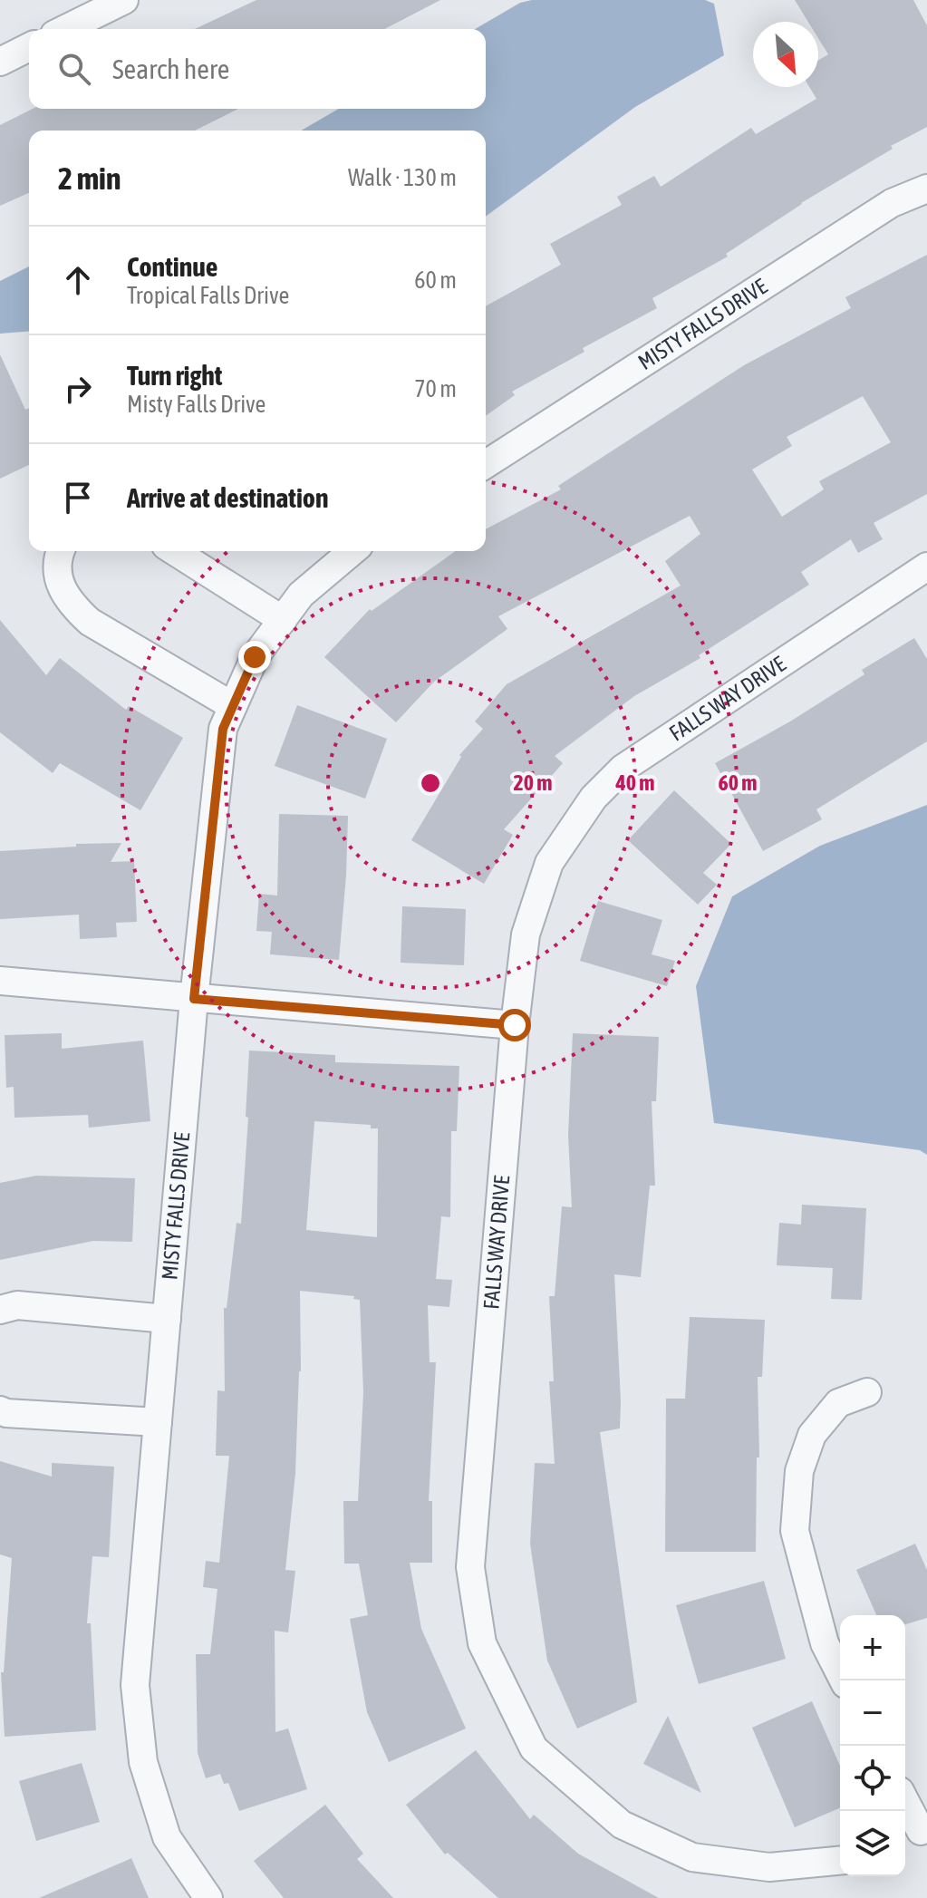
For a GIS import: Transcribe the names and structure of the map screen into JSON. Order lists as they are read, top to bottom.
{
  "streets": {
    "street": ["MISTY FALLS DRIVE", "FALLS WAY DRIVE"]
  },
  "north": "bottom right",
  "page": {
    "search": "Search here",
    "heading": ["2 min", "Walk · 130 m"],
    "list": [
      ["Continue", "Tropical Falls Drive", "60 m"],
      ["Turn right", "Misty Falls Drive", "70 m"],
      "Arrive at destination"
    ],
    "map_buttons": ["+", "−"]
  },
  "rings": ["20 m", "40 m", "60 m"]
}
